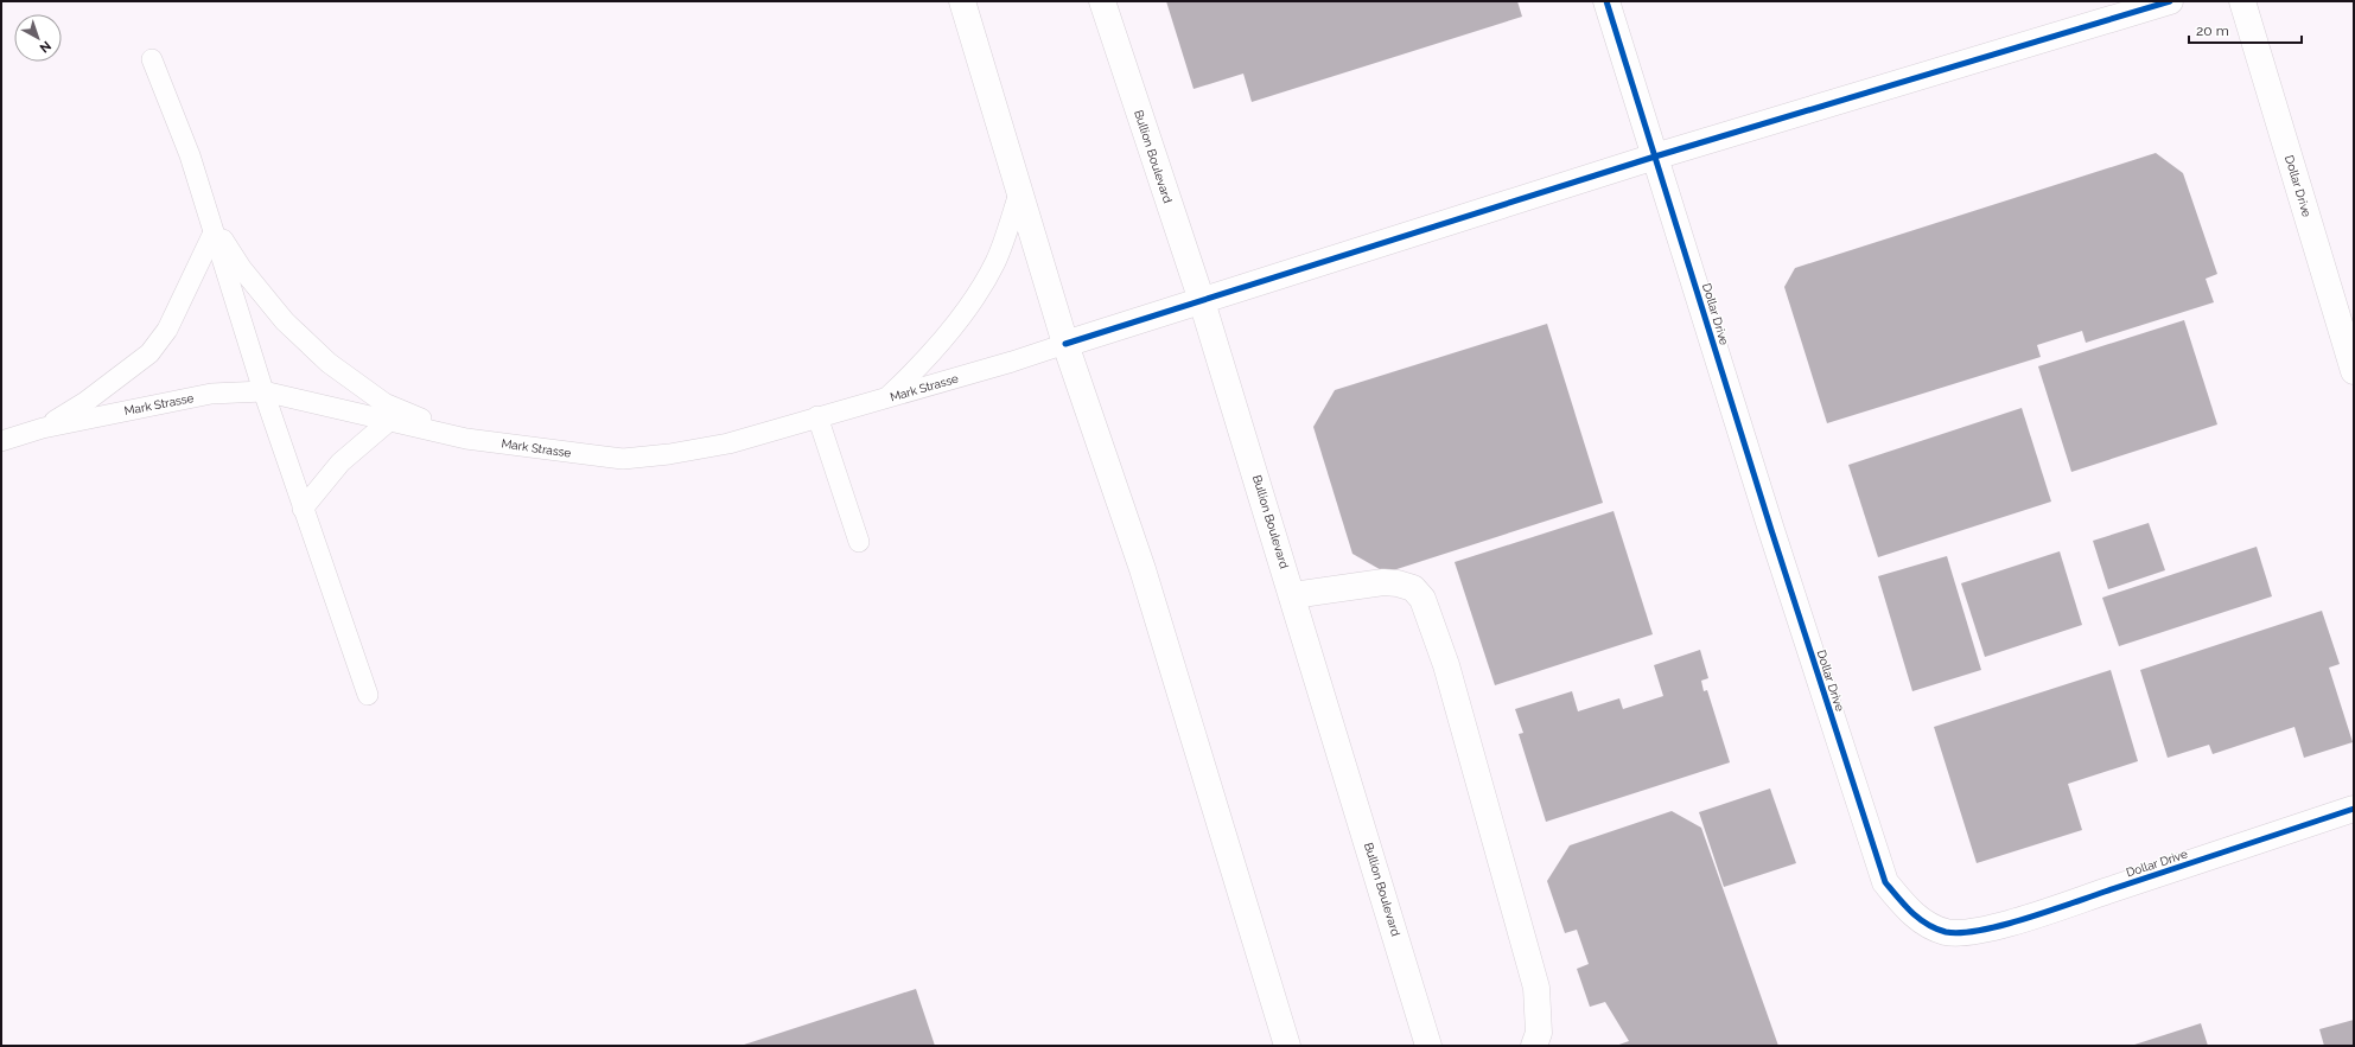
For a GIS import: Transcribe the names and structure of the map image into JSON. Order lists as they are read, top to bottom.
{
  "streets": {
    "street": ["Bullion Boulevard", "Dollar Drive"],
    "lane": ["Mark Strasse"]
  },
  "scale_bar": "20 m",
  "north": "bottom right"
}
